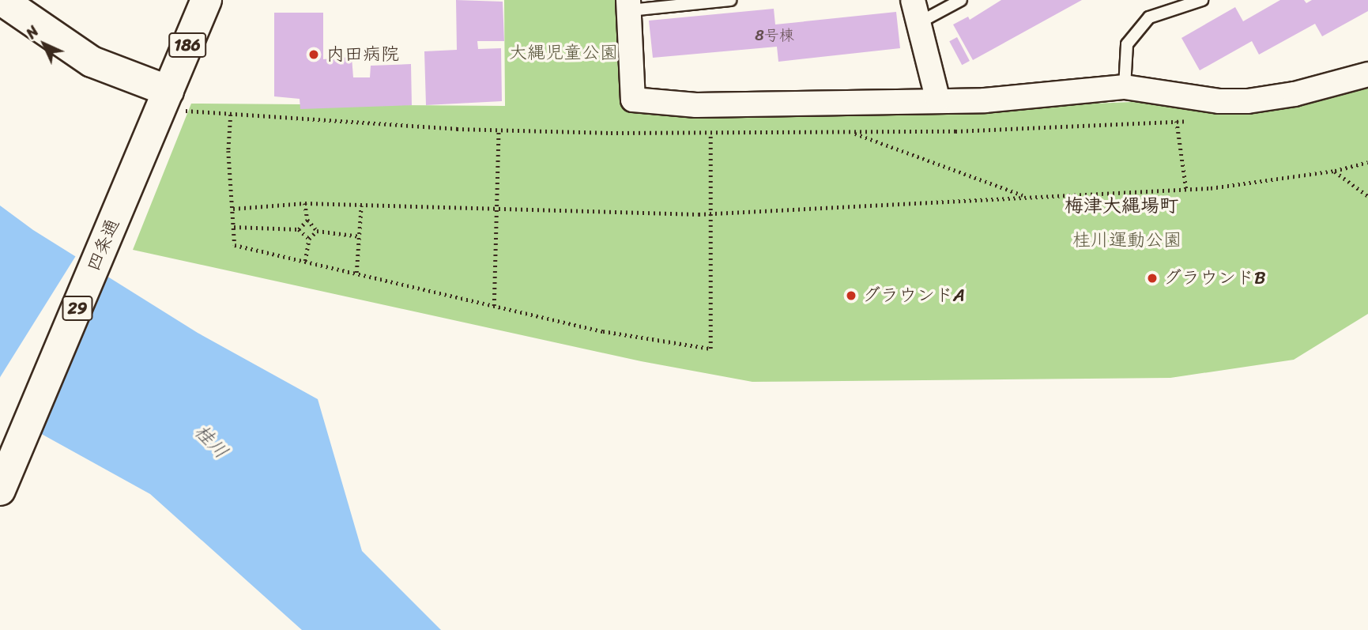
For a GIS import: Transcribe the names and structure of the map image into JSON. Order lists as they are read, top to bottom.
{
  "streets": {
    "main road": ["186", "四条通", "29"]
  },
  "districts": ["梅津大縄場町"],
  "water": ["桂川"],
  "parks": ["大縄児童公園", "桂川運動公園"],
  "places": ["内田病院", "グラウンドB", "グラウンドA"],
  "house_numbers": ["8号棟"],
  "north": "top left"
}
